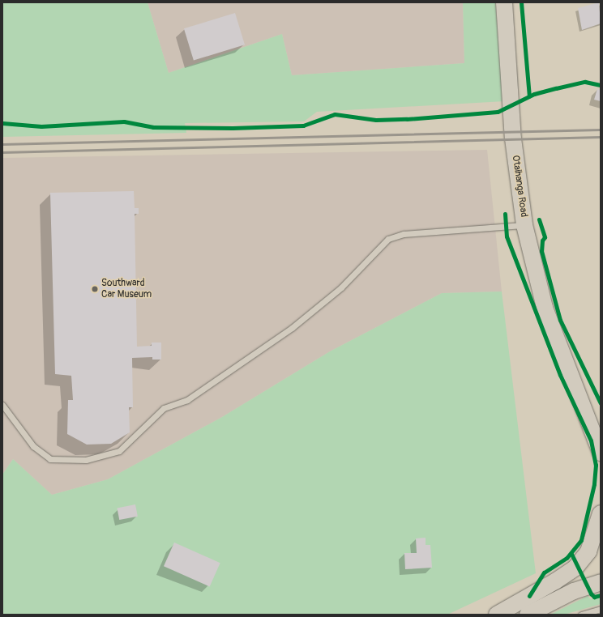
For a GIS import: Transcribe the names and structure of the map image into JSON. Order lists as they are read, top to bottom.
{
  "streets": {
    "street": ["Otaihanga Road"]
  },
  "places": ["Southward Car Museum"]
}
